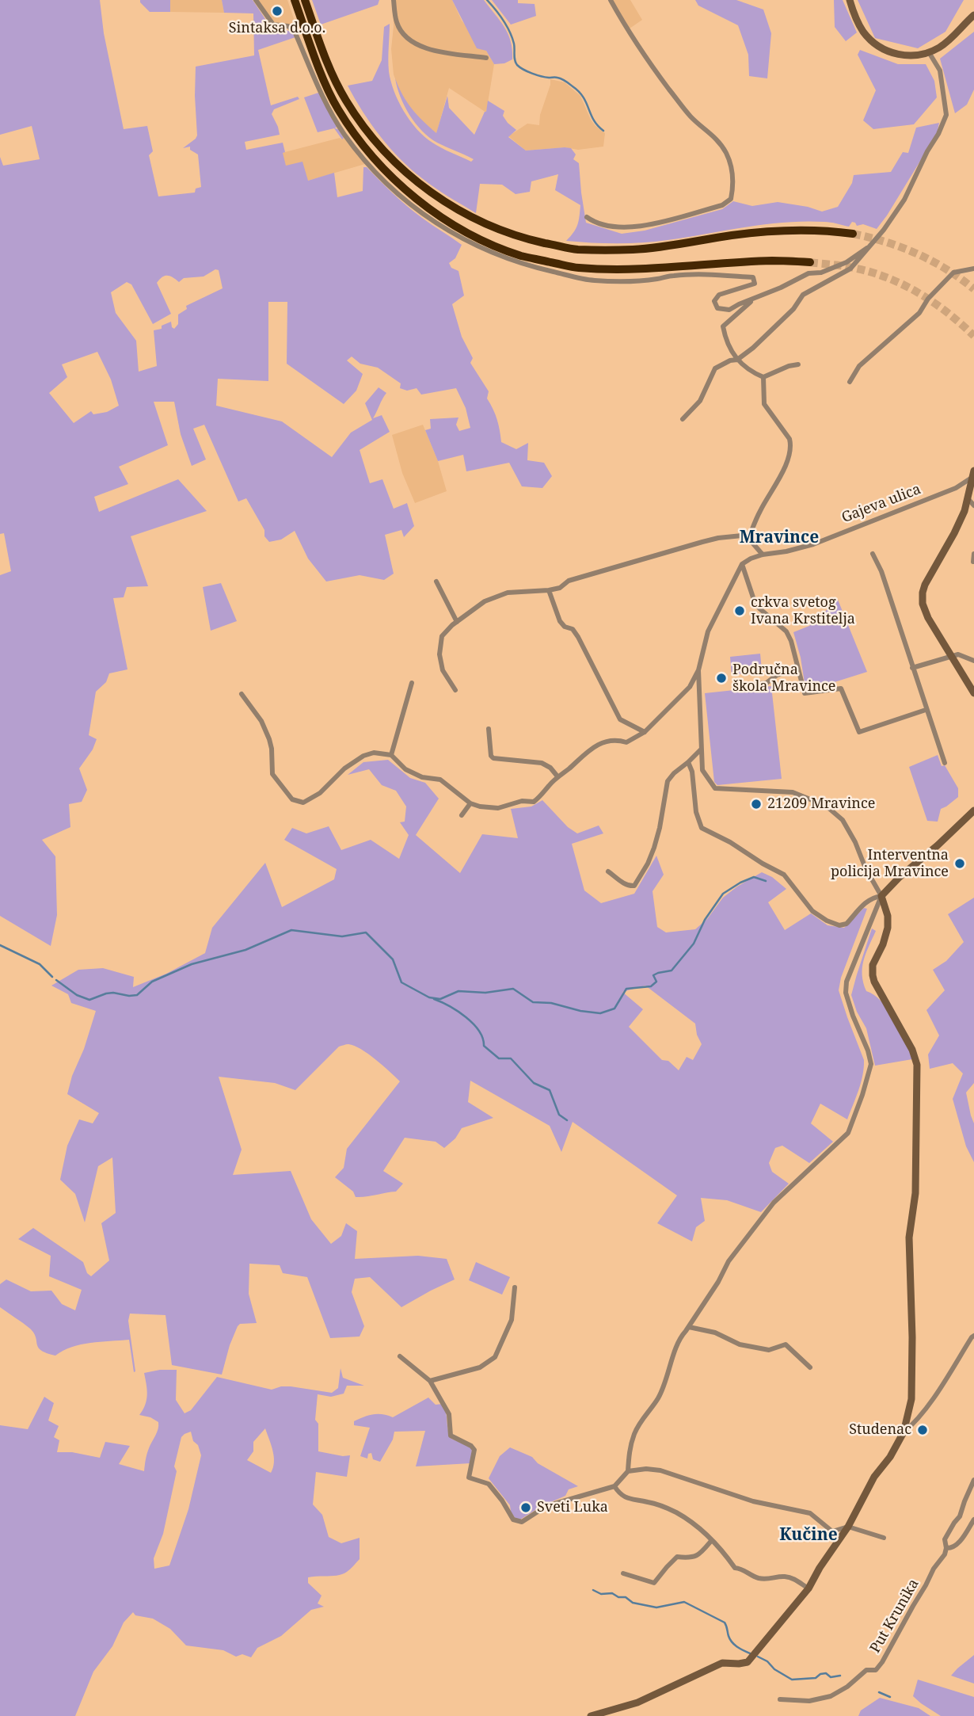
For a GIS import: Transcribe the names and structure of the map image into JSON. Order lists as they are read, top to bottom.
{
  "streets": {
    "street": ["Gajeva ulica", "Put Krunika"]
  },
  "districts": ["Mravince", "Kučine"],
  "places": [
    "Sintaksa d.o.o.",
    "crkva svetog Ivana Krstitelja",
    "Područna škola Mravince",
    "21209 Mravince",
    "Interventna policija Mravince",
    "Studenac",
    "Sveti Luka"
  ]
}
